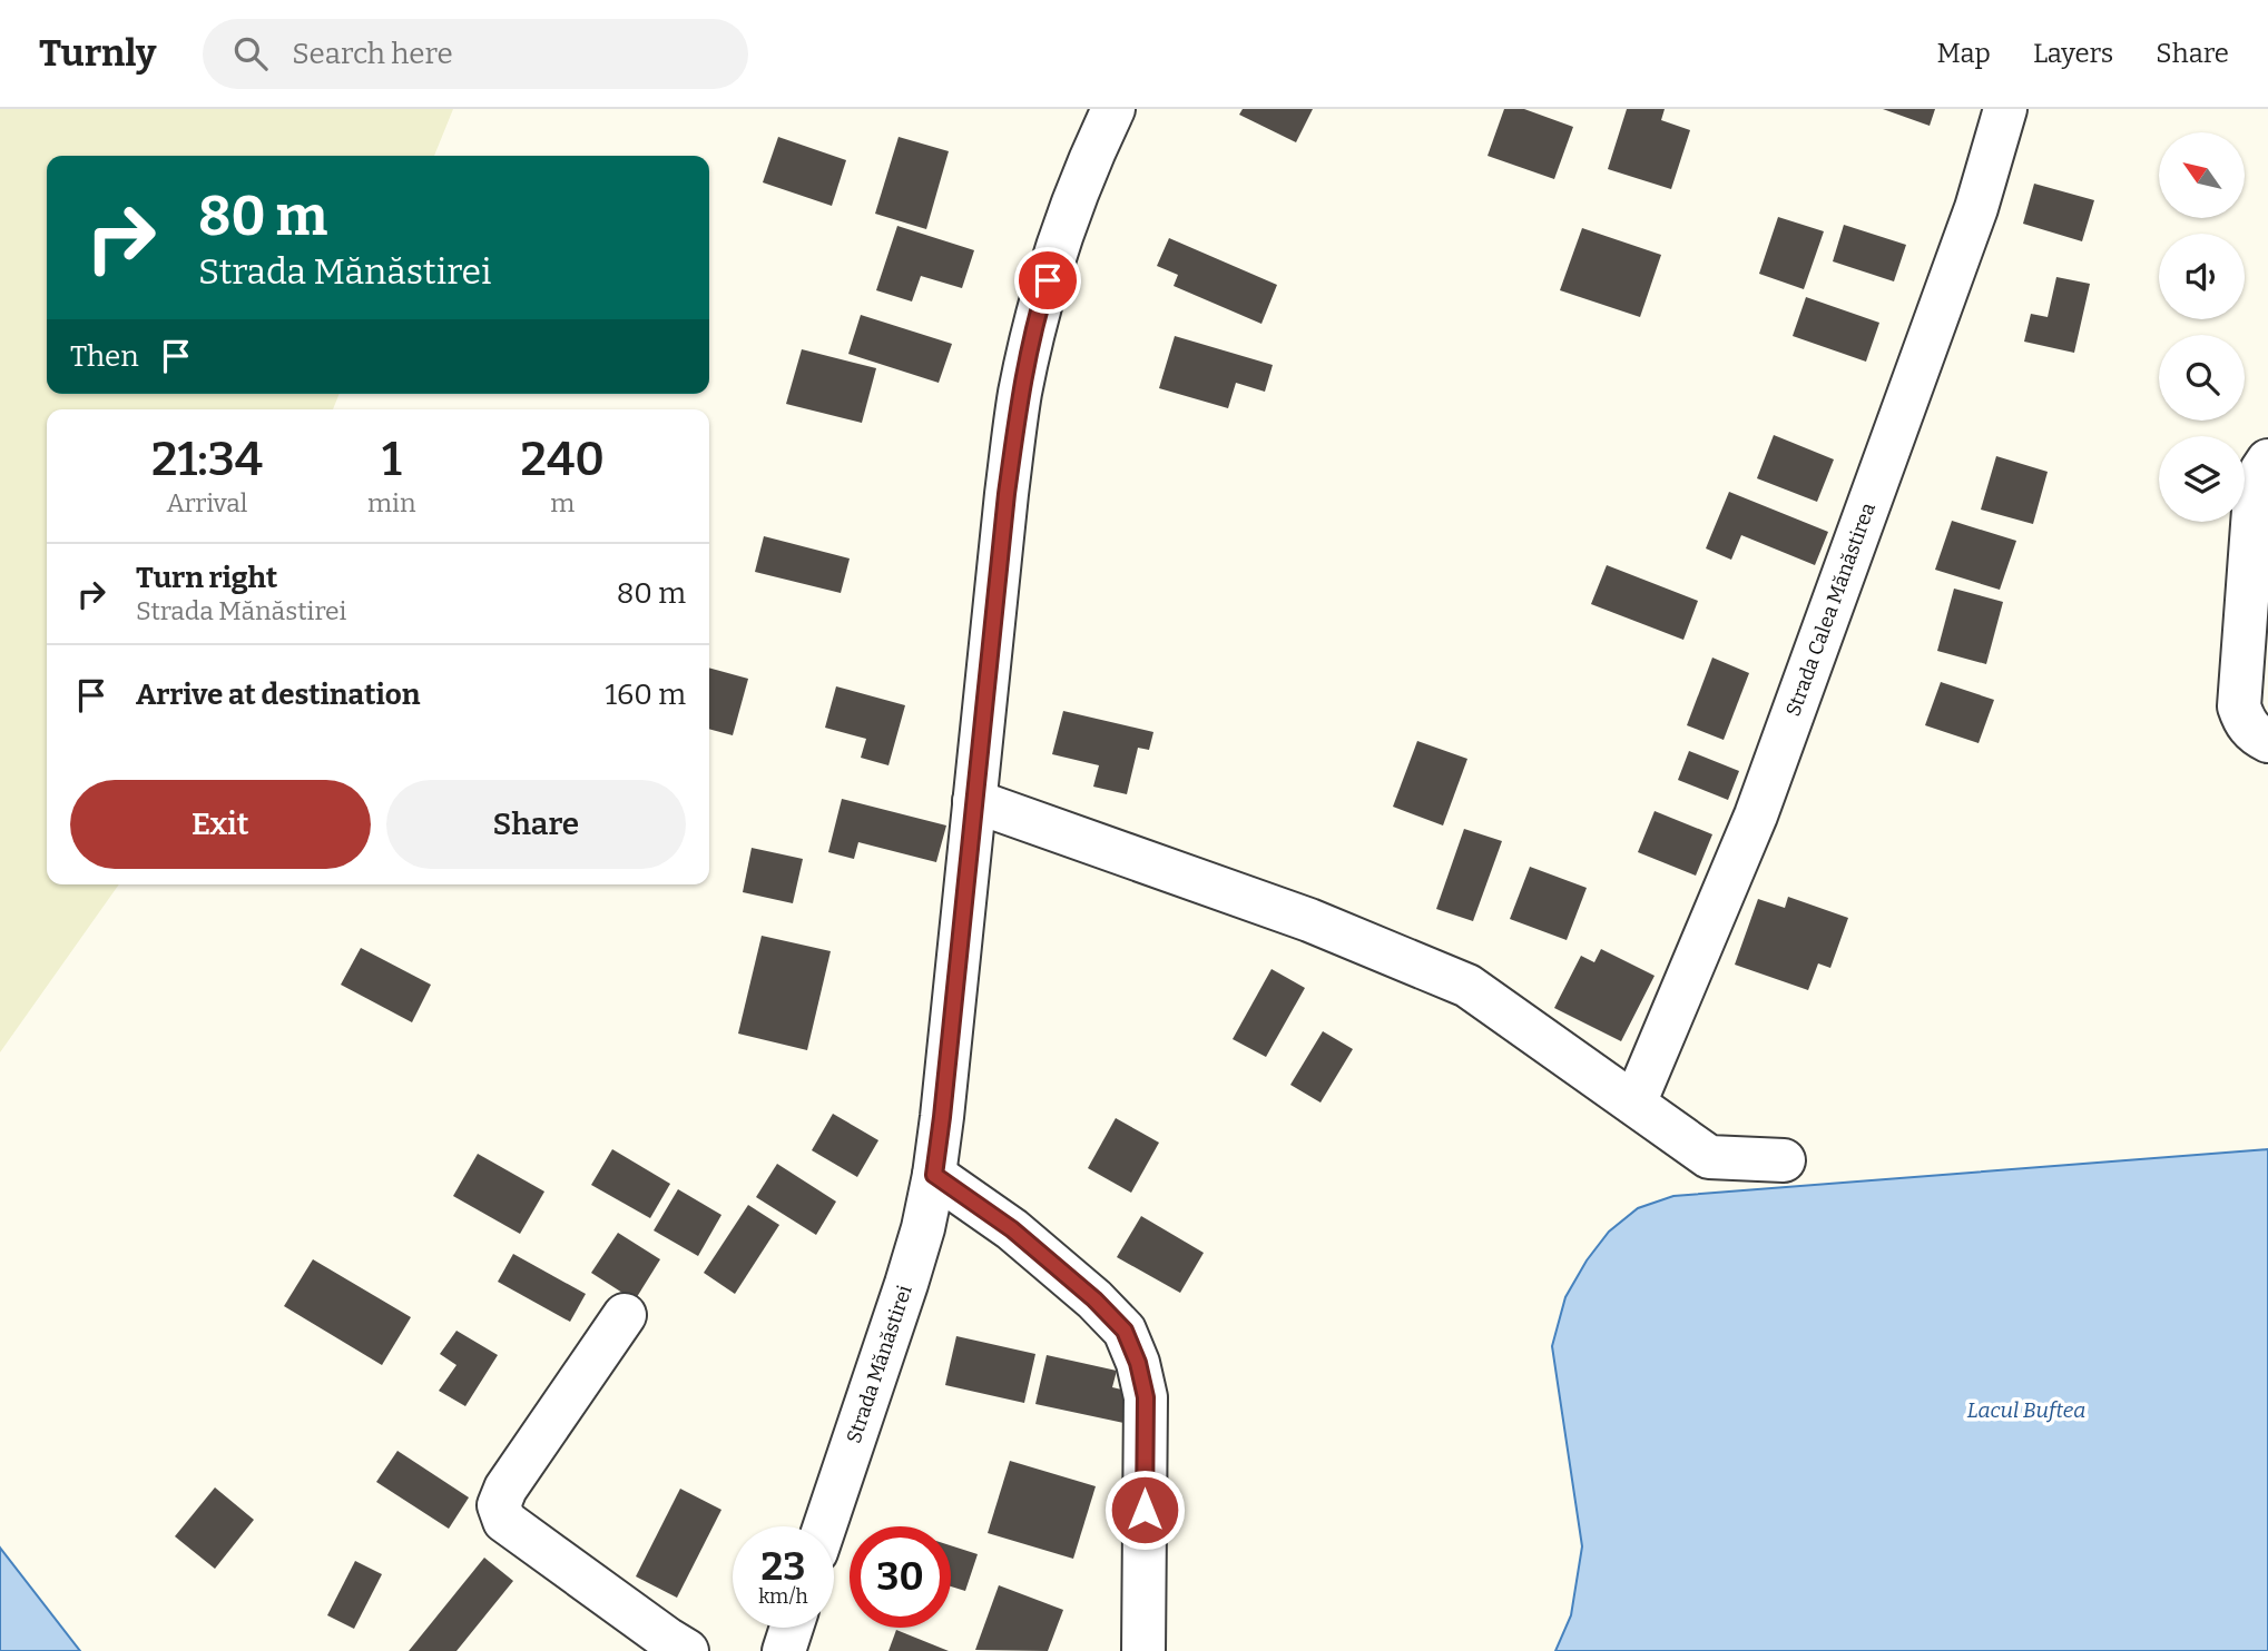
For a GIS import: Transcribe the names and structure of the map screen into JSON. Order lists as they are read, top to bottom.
{
  "streets": {
    "street": ["Strada Calea Mănăstirea", "Strada Mănăstirei"]
  },
  "water": ["Lacul Buftea"],
  "north": "top left",
  "page": {
    "header": "Turnly",
    "search": "Search here",
    "nav": ["Map", "Layers", "Share"],
    "turn": ["80 m", "Strada Mănăstirei"],
    "then": "Then",
    "eta": [
      "21:34",
      "Arrival",
      "1",
      "min",
      "240",
      "m"
    ],
    "list": [
      {
        "name": "Turn right",
        "note": "Strada Mănăstirei",
        "value": "80 m"
      },
      {
        "name": "Arrive at destination",
        "value": "160 m"
      }
    ],
    "buttons": ["Exit", "Share"],
    "speed": "23 km/h",
    "limit": "30"
  }
}
